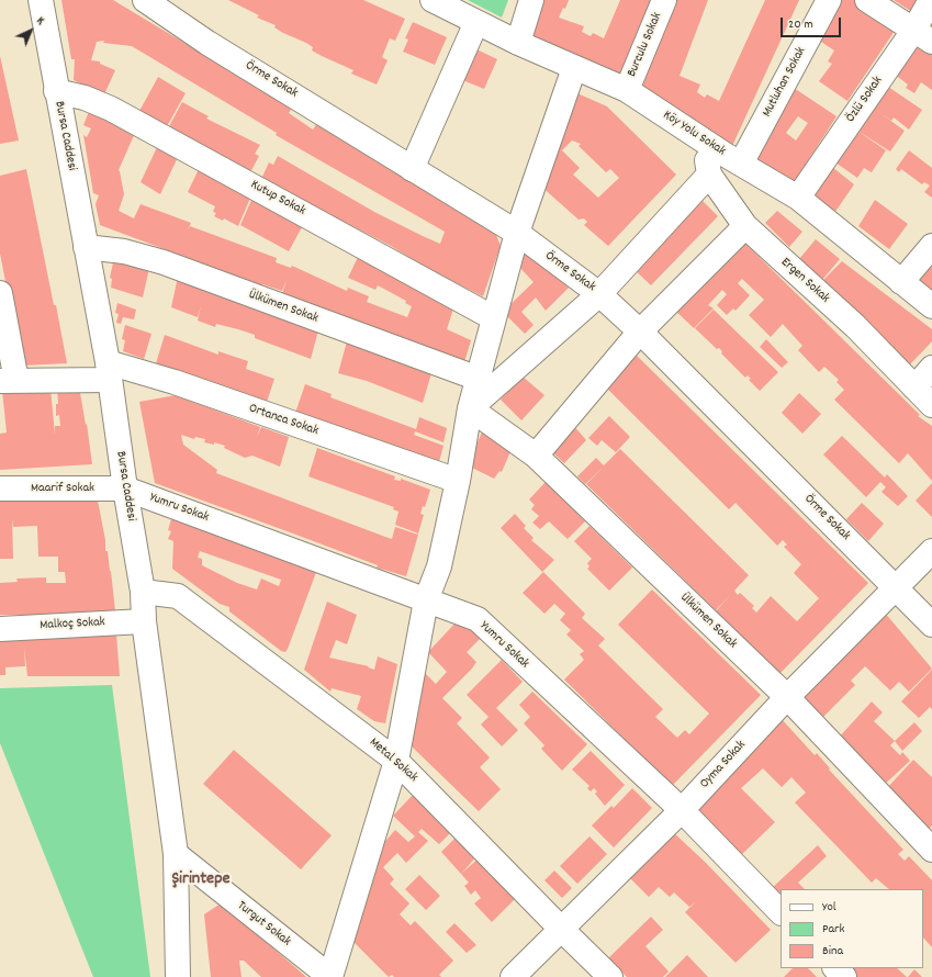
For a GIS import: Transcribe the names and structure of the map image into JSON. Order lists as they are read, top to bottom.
{
  "streets": {
    "street": [
      "Burculu Sokak",
      "Örme Sokak",
      "Mutluhan Sokak",
      "Özlü Sokak",
      "Köy Yolu Sokak",
      "Bursa Caddesi",
      "Kutup Sokak",
      "Ergen Sokak",
      "Ülkümen Sokak",
      "Ortanca Sokak",
      "Maarif Sokak",
      "Yumru Sokak",
      "Malkoç Sokak",
      "Metal Sokak",
      "Oyma Sokak",
      "Turgut Sokak"
    ]
  },
  "crossings": [
    ["Burculu Sokak", "Köy Yolu Sokak"],
    ["Örme Sokak", "Oyma Sokak"],
    ["Mutluhan Sokak", "Köy Yolu Sokak"],
    ["Özlü Sokak", "Köy Yolu Sokak"],
    ["Köy Yolu Sokak", "Ergen Sokak"],
    ["Bursa Caddesi", "Kutup Sokak"],
    ["Bursa Caddesi", "Ülkümen Sokak"],
    ["Bursa Caddesi", "Ortanca Sokak"],
    ["Bursa Caddesi", "Maarif Sokak"],
    ["Bursa Caddesi", "Yumru Sokak"],
    ["Bursa Caddesi", "Malkoç Sokak"],
    ["Bursa Caddesi", "Metal Sokak"],
    ["Bursa Caddesi", "Turgut Sokak"],
    ["Ülkümen Sokak", "Oyma Sokak"],
    ["Maarif Sokak", "Yumru Sokak"],
    ["Yumru Sokak", "Oyma Sokak"],
    ["Metal Sokak", "Oyma Sokak"]
  ],
  "districts": ["Şirintepe"],
  "legend": ["Yol", "Park", "Bina"],
  "scale_bar": "20 m",
  "north": "top right"
}
